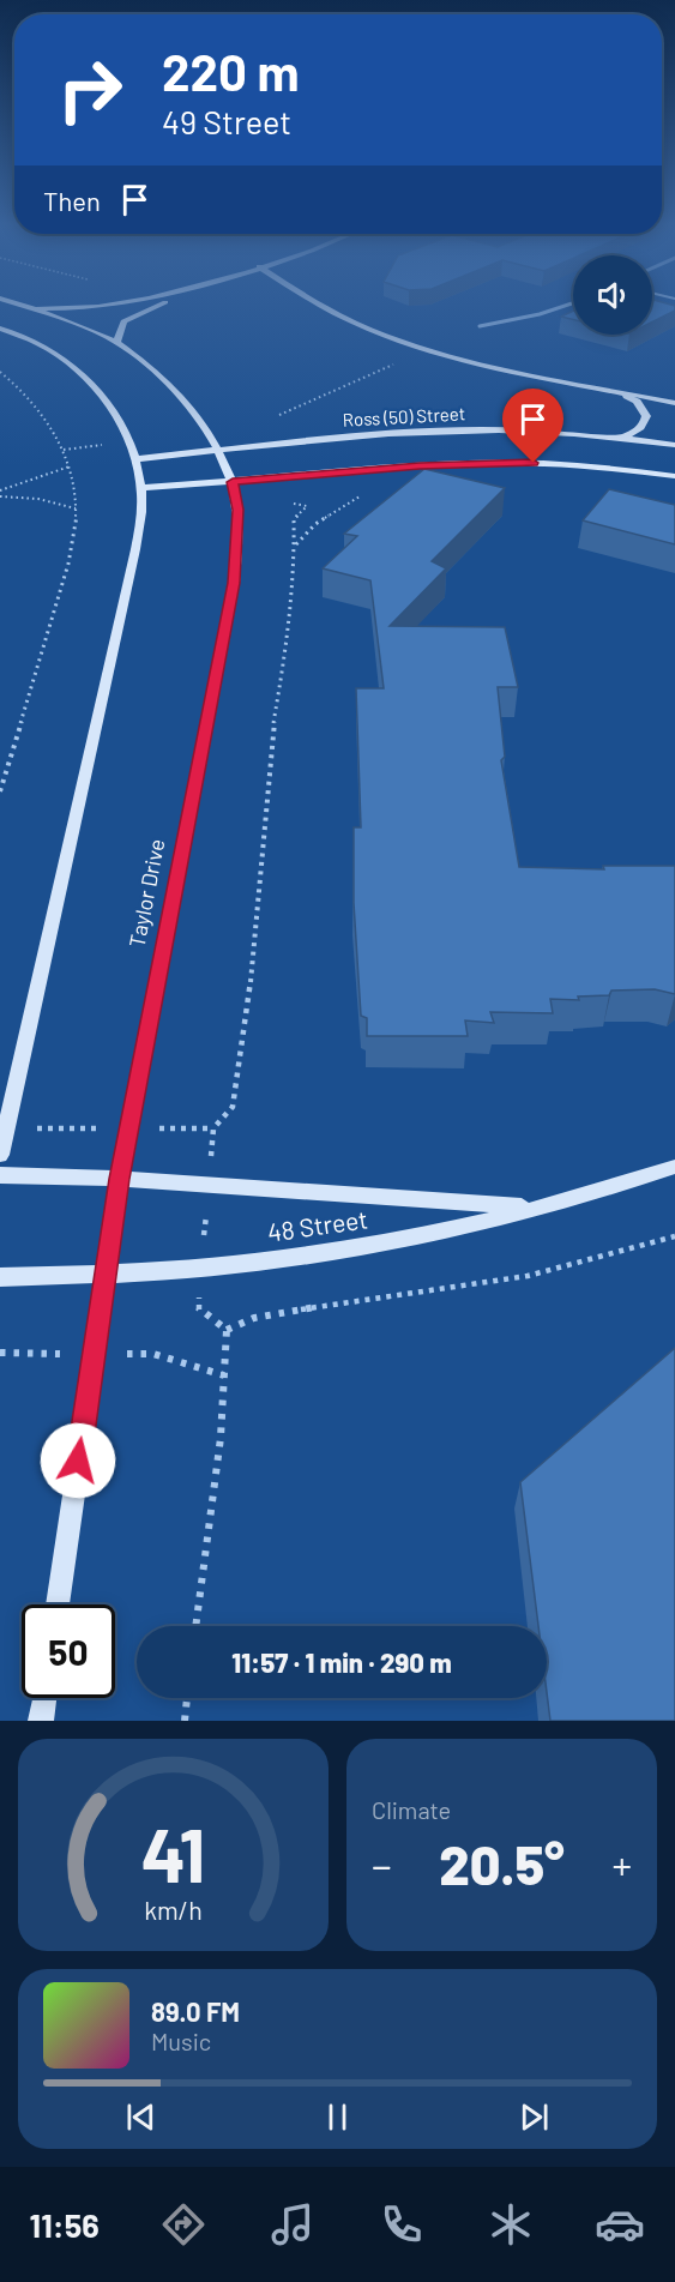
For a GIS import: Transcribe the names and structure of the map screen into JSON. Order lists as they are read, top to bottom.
{
  "streets": {
    "main road": ["Ross (50) Street", "Taylor Drive", "48 Street"]
  },
  "crossings": [
    ["Ross (50) Street", "Taylor Drive"],
    ["Taylor Drive", "48 Street"]
  ],
  "page": {
    "turn": ["220 m", "49 Street"],
    "then": "Then",
    "limit": "50",
    "trip": "11:57 · 1 min · 290 m",
    "tile": "Climate",
    "heat": ["−", "20.5°", "+"],
    "song": ["89.0 FM", "Music"],
    "tabs": "11:56",
    "gauge": ["41", "km/h"]
  }
}
